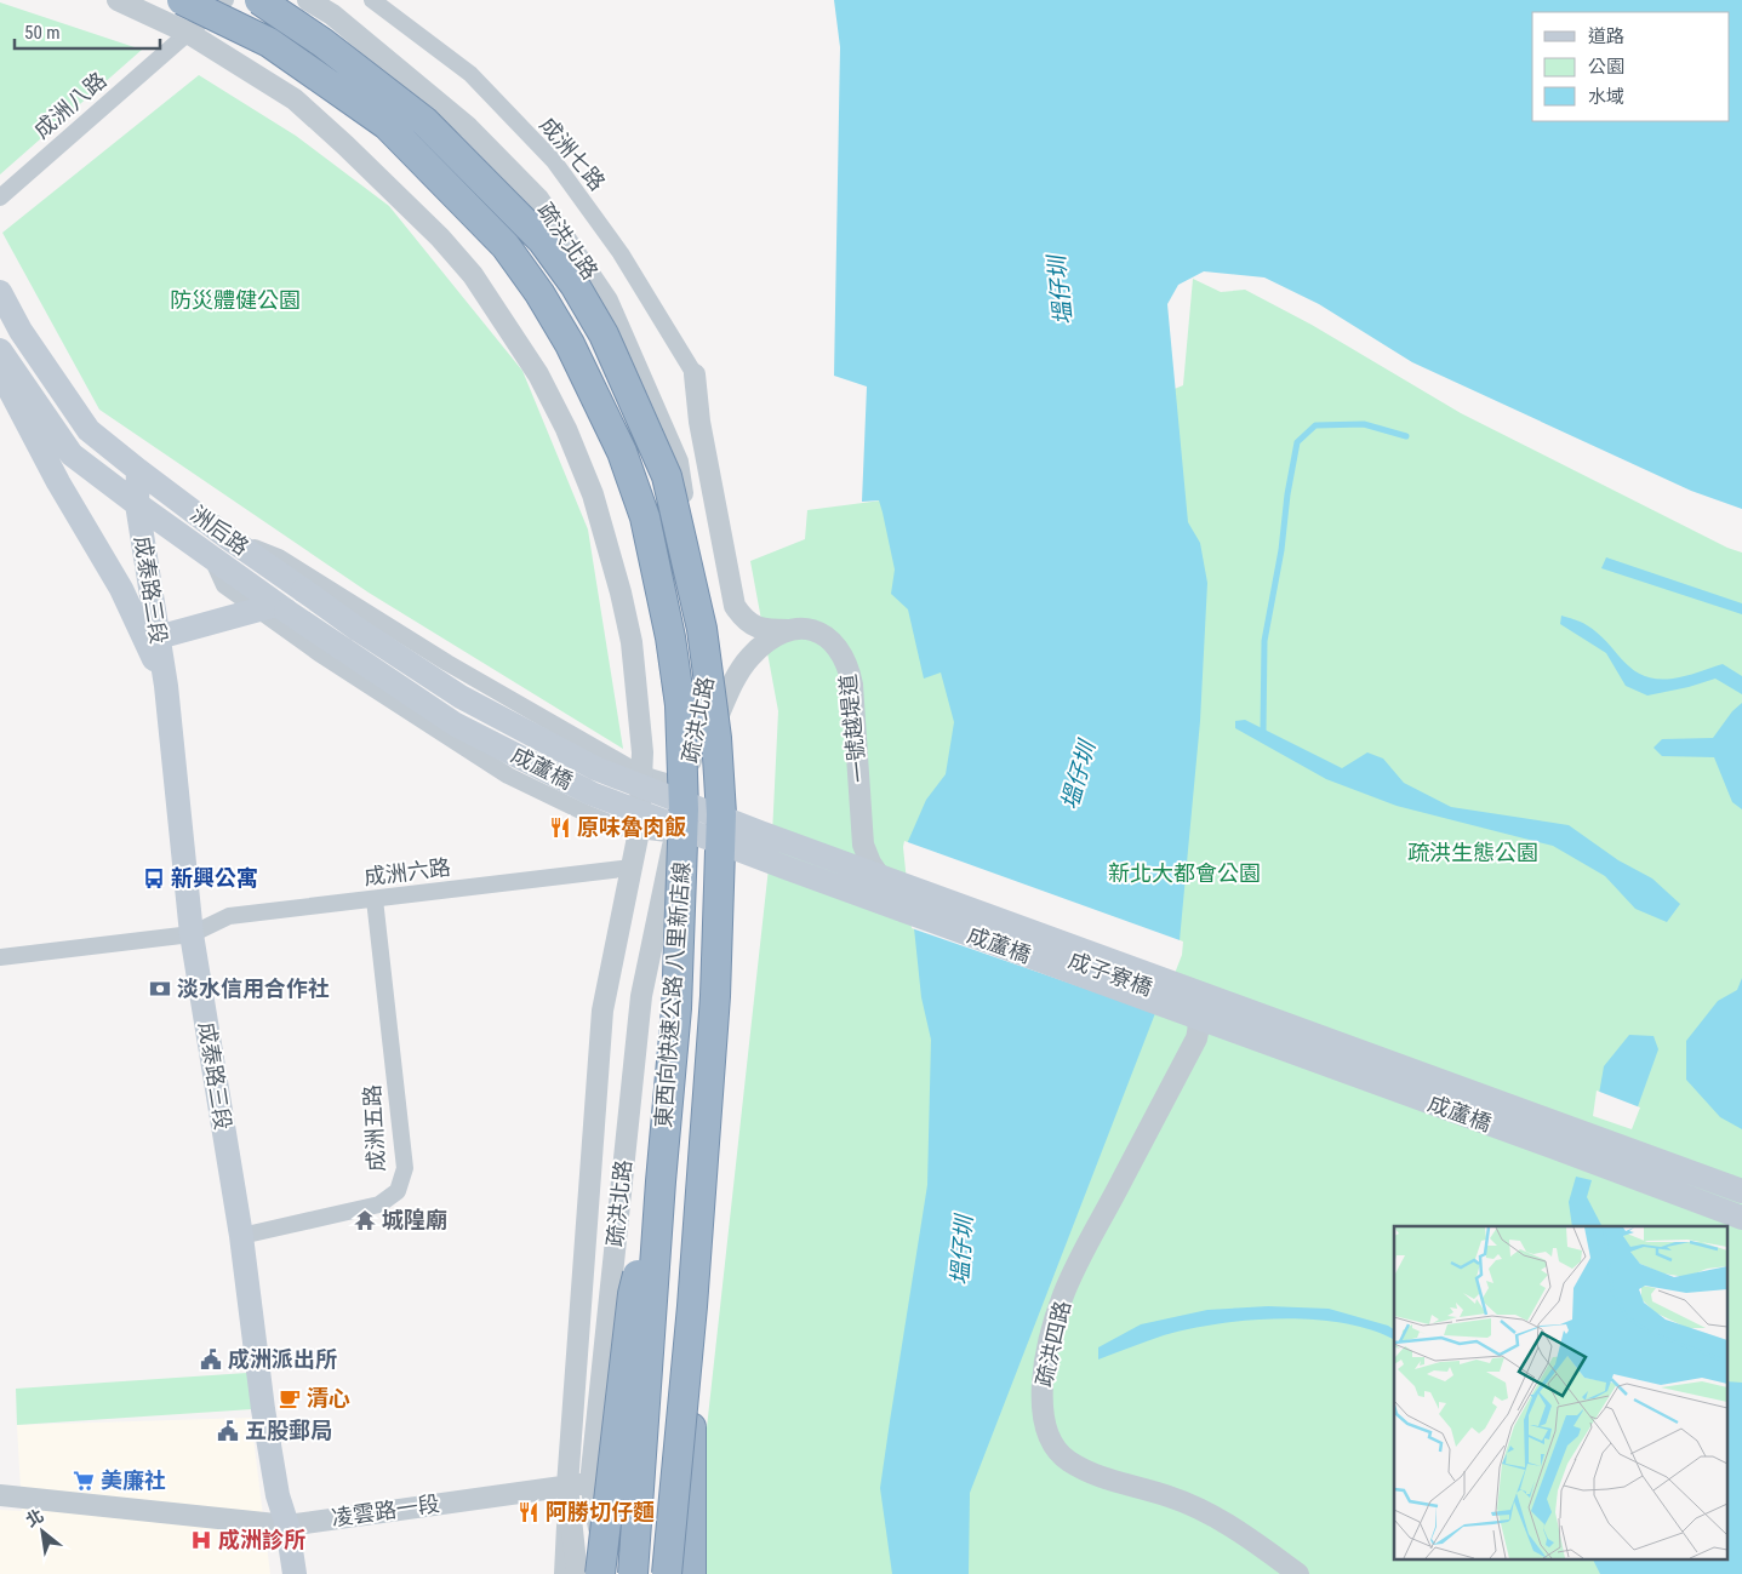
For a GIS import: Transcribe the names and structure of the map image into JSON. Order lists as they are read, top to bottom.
{
  "streets": {
    "highway": ["東西向快速公路 八里新店線"],
    "main road": ["洲后路", "成泰路三段", "成蘆橋"],
    "street": [
      "成洲八路",
      "成洲七路",
      "疏洪北路",
      "一號越堤道",
      "成洲六路",
      "成子寮橋",
      "成洲五路",
      "疏洪四路",
      "凌雲路一段"
    ]
  },
  "crossings": [
    ["成洲八路", "疏洪北路"],
    ["成洲七路", "一號越堤道"],
    ["疏洪北路", "成洲六路"],
    ["疏洪北路", "凌雲路一段"],
    ["洲后路", "成泰路三段"],
    ["洲后路", "成蘆橋"],
    ["成泰路三段", "成洲六路"],
    ["成泰路三段", "成洲五路"],
    ["成泰路三段", "凌雲路一段"],
    ["一號越堤道", "成子寮橋"],
    ["成洲六路", "成洲五路"],
    ["成子寮橋", "疏洪四路"]
  ],
  "water": ["塭仔圳"],
  "parks": ["防災體健公園", "疏洪生態公園", "新北大都會公園"],
  "places": {
    "restaurant": ["原味魯肉飯", "阿勝切仔麵"],
    "bus stop": ["新興公寓"],
    "bank": ["淡水信用合作社"],
    "temple": ["城隍廟"],
    "public building": ["成洲派出所", "五股郵局"],
    "cafe": ["清心"],
    "supermarket": ["美廉社"],
    "hospital": ["成洲診所"]
  },
  "legend": ["道路", "公園", "水域"],
  "scale_bar": "50 m",
  "north": "top left"
}
